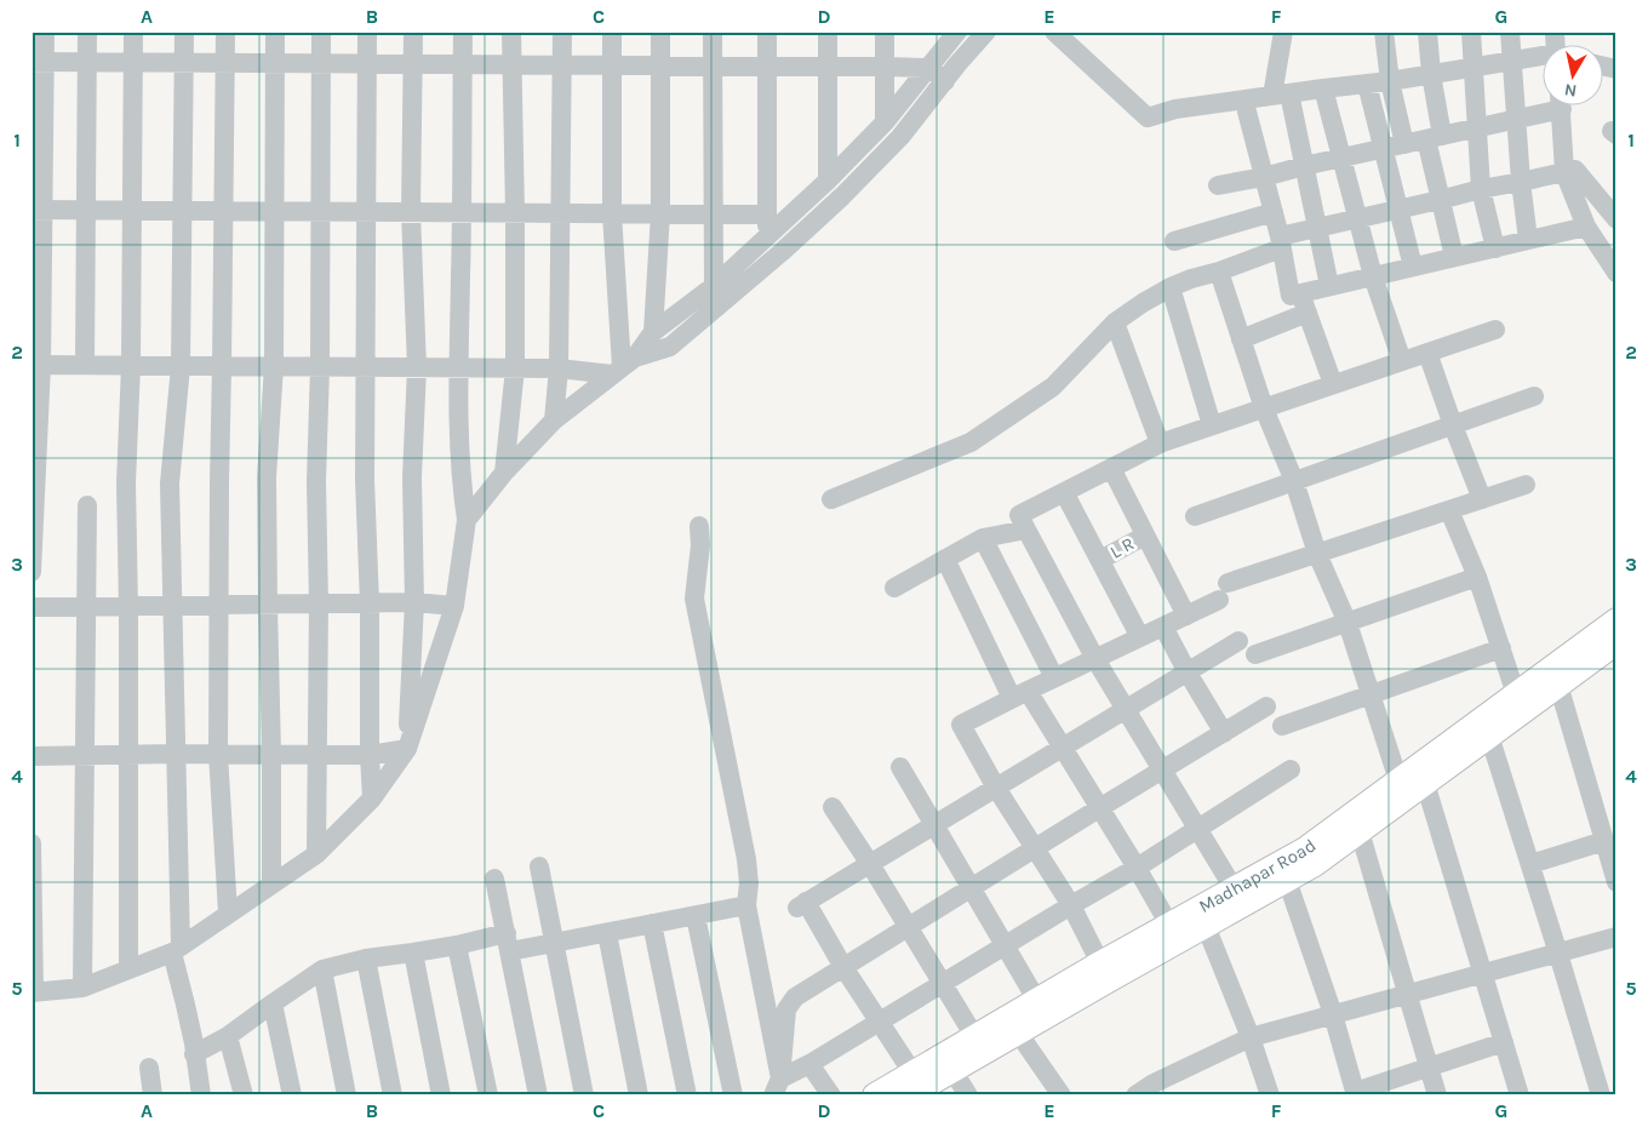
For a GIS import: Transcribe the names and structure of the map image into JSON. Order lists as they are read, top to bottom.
{
  "streets": {
    "main road": ["Madhapar Road"],
    "street": ["L R"]
  },
  "north": "bottom",
  "grid": {
    "columns": [
      "A",
      "B",
      "C",
      "D",
      "E",
      "F",
      "G"
    ],
    "rows": [
      "1",
      "2",
      "3",
      "4",
      "5"
    ]
  }
}
